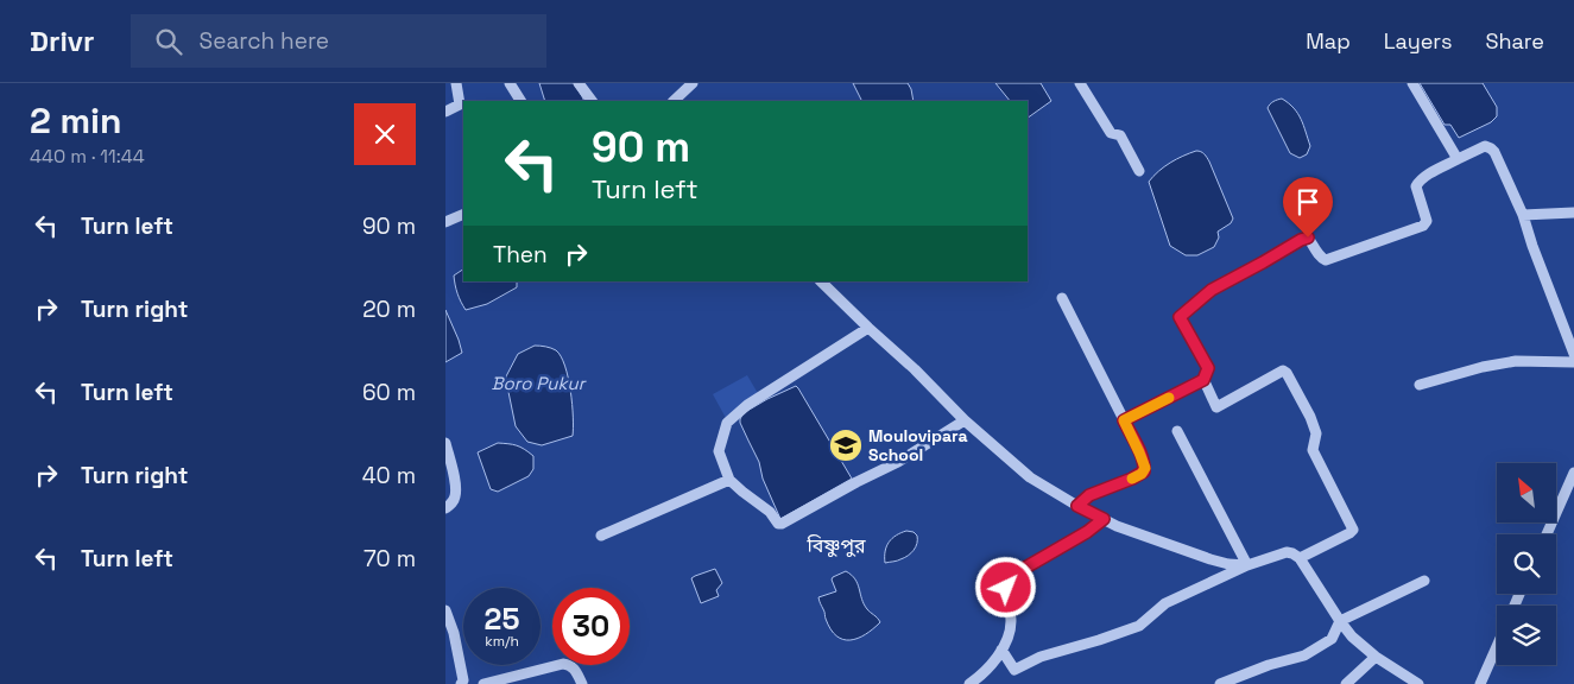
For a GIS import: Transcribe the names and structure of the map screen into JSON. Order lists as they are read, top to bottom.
{
  "districts": ["বিষ্ণুপুর"],
  "water": ["Boro Pukur"],
  "places": {
    "school or university": ["Moulovipara School"]
  },
  "north": "top left",
  "page": {
    "header": "Drivr",
    "search": "Search here",
    "nav": ["Map", "Layers", "Share"],
    "heading": ["2 min", "440 m · 11:44"],
    "turn": ["90 m", "Turn left"],
    "list": [
      {
        "name": "Turn left",
        "value": "90 m"
      },
      {
        "name": "Turn right",
        "value": "20 m"
      },
      {
        "name": "Turn left",
        "value": "60 m"
      },
      {
        "name": "Turn right",
        "value": "40 m"
      },
      {
        "name": "Turn left",
        "value": "70 m"
      }
    ],
    "then": "Then",
    "speed": "25 km/h",
    "limit": "30"
  }
}
